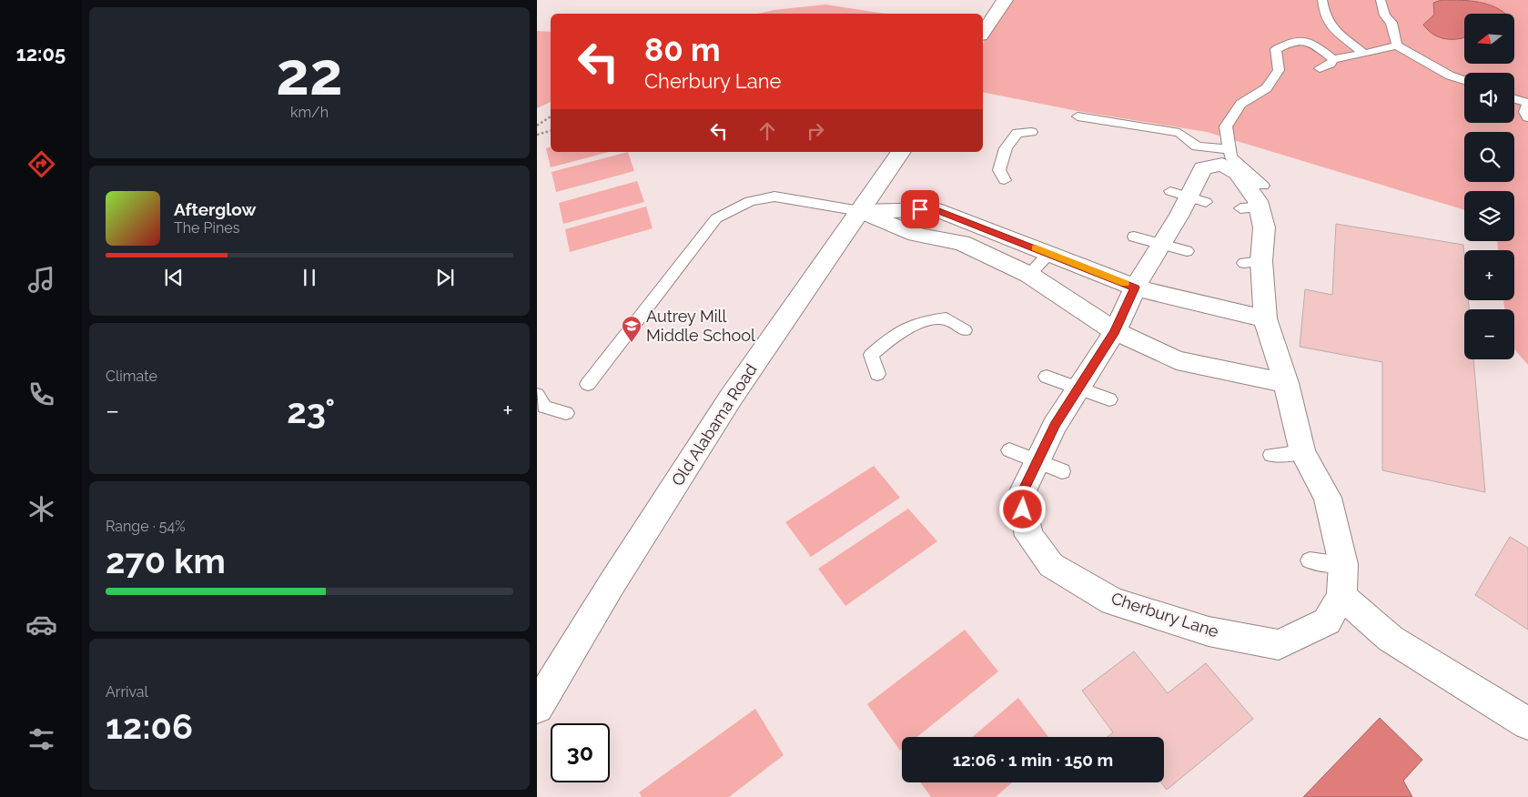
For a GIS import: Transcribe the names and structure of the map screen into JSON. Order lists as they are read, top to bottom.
{
  "streets": {
    "street": ["Old Alabama Road", "Cherbury Lane"]
  },
  "places": {
    "school or university": ["Autrey Mill Middle School"]
  },
  "north": "left",
  "page": {
    "tabs": "12:05",
    "tile": [
      ["22", "km/h"],
      "Climate",
      ["Range · 54%", "270 km"],
      ["Arrival", "12:06"]
    ],
    "map_buttons": ["+", "−"],
    "turn": ["80 m", "Cherbury Lane"],
    "song": ["Afterglow", "The Pines"],
    "heat": ["−", "23°", "+"],
    "limit": "30",
    "trip": "12:06 · 1 min · 150 m"
  }
}
